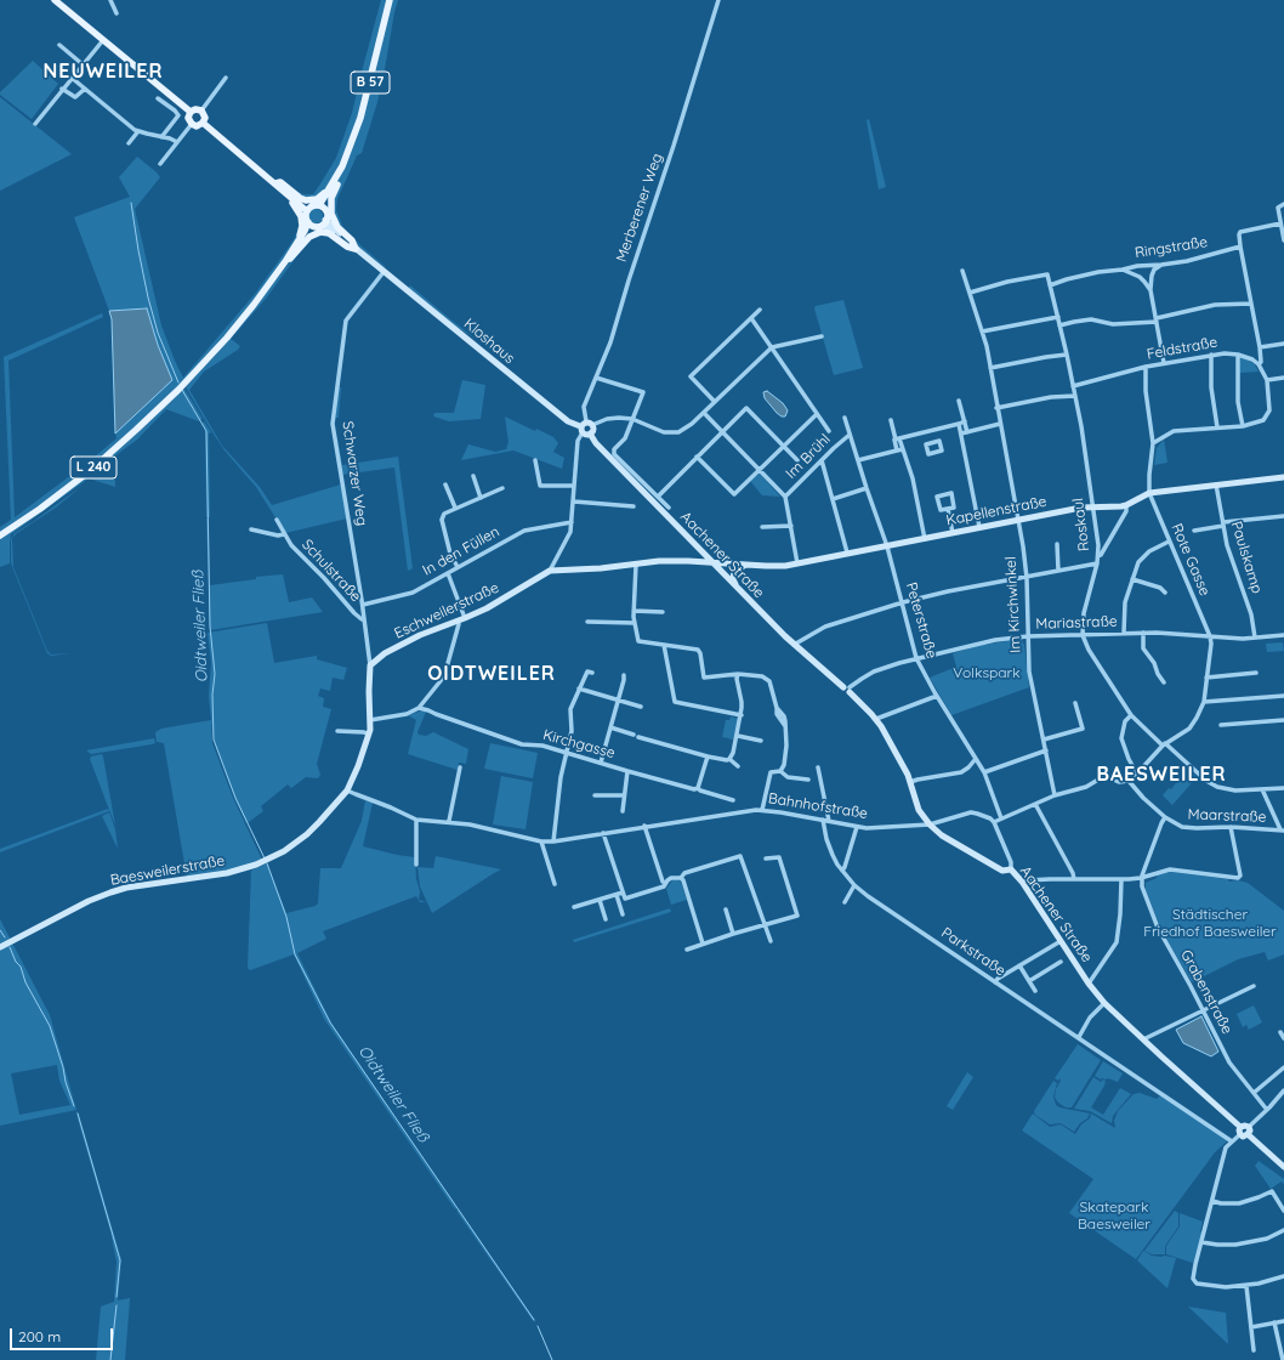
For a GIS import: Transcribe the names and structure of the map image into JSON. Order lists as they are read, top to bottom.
{
  "streets": {
    "main road": ["B 57", "L 240"],
    "street": [
      "Merberener Weg",
      "Ringstraße",
      "Kloshaus",
      "Feldstraße",
      "Im Brühl",
      "Schwarzer Weg",
      "Kapellenstraße",
      "Roskaul",
      "In den Füllen",
      "Aachener Straße",
      "Paulskamp",
      "Rote Gasse",
      "Schulstraße",
      "Im Kirchwinkel",
      "Eschweilerstraße",
      "Peterstraße",
      "Mariastraße",
      "Kirchgasse",
      "Bahnhofstraße",
      "Maarstraße",
      "Baesweilerstraße",
      "Parkstraße",
      "Grabenstraße"
    ]
  },
  "crossings": [
    ["B 57", "Kloshaus"],
    ["B 57", "L 240"],
    ["Merberener Weg", "Kloshaus"],
    ["Merberener Weg", "Aachener Straße"],
    ["Ringstraße", "Roskaul"],
    ["Kloshaus", "L 240"],
    ["Kloshaus", "Schwarzer Weg"],
    ["Kloshaus", "Aachener Straße"],
    ["Feldstraße", "Roskaul"],
    ["Im Brühl", "Kapellenstraße"],
    ["Im Brühl", "Peterstraße"],
    ["Schwarzer Weg", "In den Füllen"],
    ["Schwarzer Weg", "Schulstraße"],
    ["Kapellenstraße", "Roskaul"],
    ["Kapellenstraße", "Aachener Straße"],
    ["Kapellenstraße", "Paulskamp"],
    ["Kapellenstraße", "Rote Gasse"],
    ["Kapellenstraße", "Im Kirchwinkel"],
    ["Kapellenstraße", "Eschweilerstraße"],
    ["Kapellenstraße", "Peterstraße"],
    ["Roskaul", "Im Kirchwinkel"],
    ["Roskaul", "Mariastraße"],
    ["In den Füllen", "Schulstraße"],
    ["Aachener Straße", "Eschweilerstraße"],
    ["Aachener Straße", "Mariastraße"],
    ["Aachener Straße", "Bahnhofstraße"],
    ["Paulskamp", "Mariastraße"],
    ["Rote Gasse", "Mariastraße"],
    ["Schulstraße", "Eschweilerstraße"],
    ["Im Kirchwinkel", "Mariastraße"],
    ["Peterstraße", "Mariastraße"],
    ["Bahnhofstraße", "Baesweilerstraße"],
    ["Bahnhofstraße", "Parkstraße"]
  ],
  "districts": ["NEUWEILER", "OIDTWEILER", "BAESWEILER"],
  "water": ["Oidtweiler Fließ"],
  "parks": ["Volkspark", "Städtischer Friedhof Baesweiler", "Skatepark Baesweiler"],
  "scale_bar": "200 m"
}
